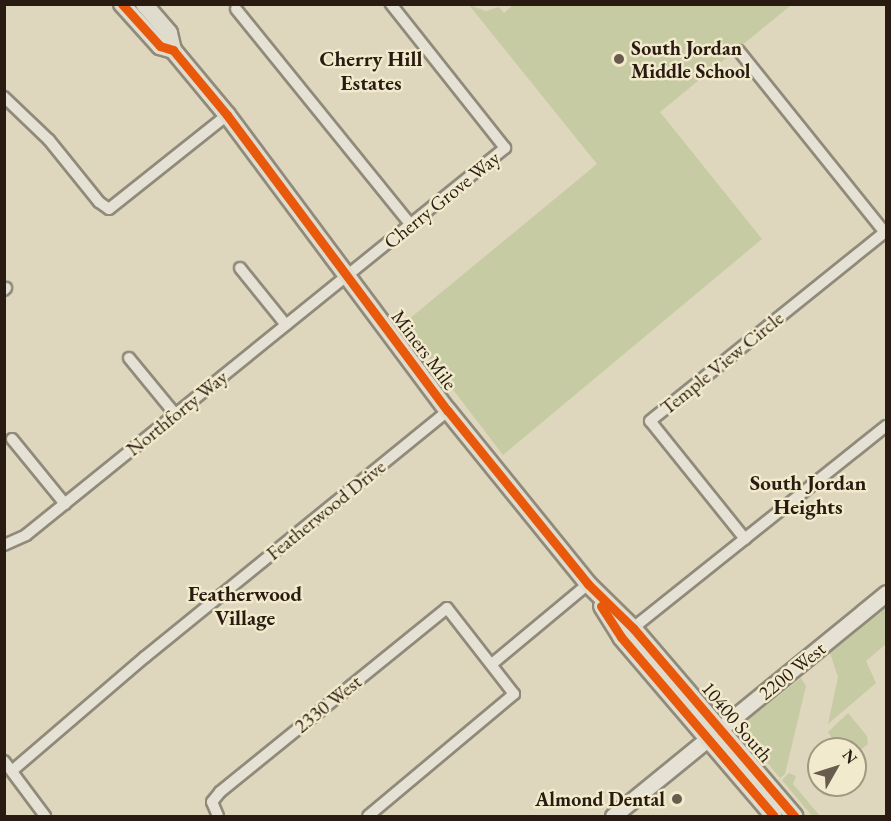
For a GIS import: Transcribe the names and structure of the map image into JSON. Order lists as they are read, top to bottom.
{
  "streets": {
    "main road": ["Miners Mile", "10400 South"],
    "street": [
      "Cherry Grove Way",
      "Temple View Circle",
      "Northforty Way",
      "Featherwood Drive",
      "2200 West",
      "2330 West"
    ]
  },
  "crossings": [
    ["Cherry Grove Way", "Miners Mile"],
    ["Cherry Grove Way", "Northforty Way"],
    ["Miners Mile", "Northforty Way"],
    ["Miners Mile", "Featherwood Drive"],
    ["Miners Mile", "10400 South"],
    ["2200 West", "10400 South"]
  ],
  "districts": ["Cherry Hill Estates", "South Jordan Heights", "Featherwood Village"],
  "places": ["South Jordan Middle School", "Almond Dental"],
  "north": "top right"
}
